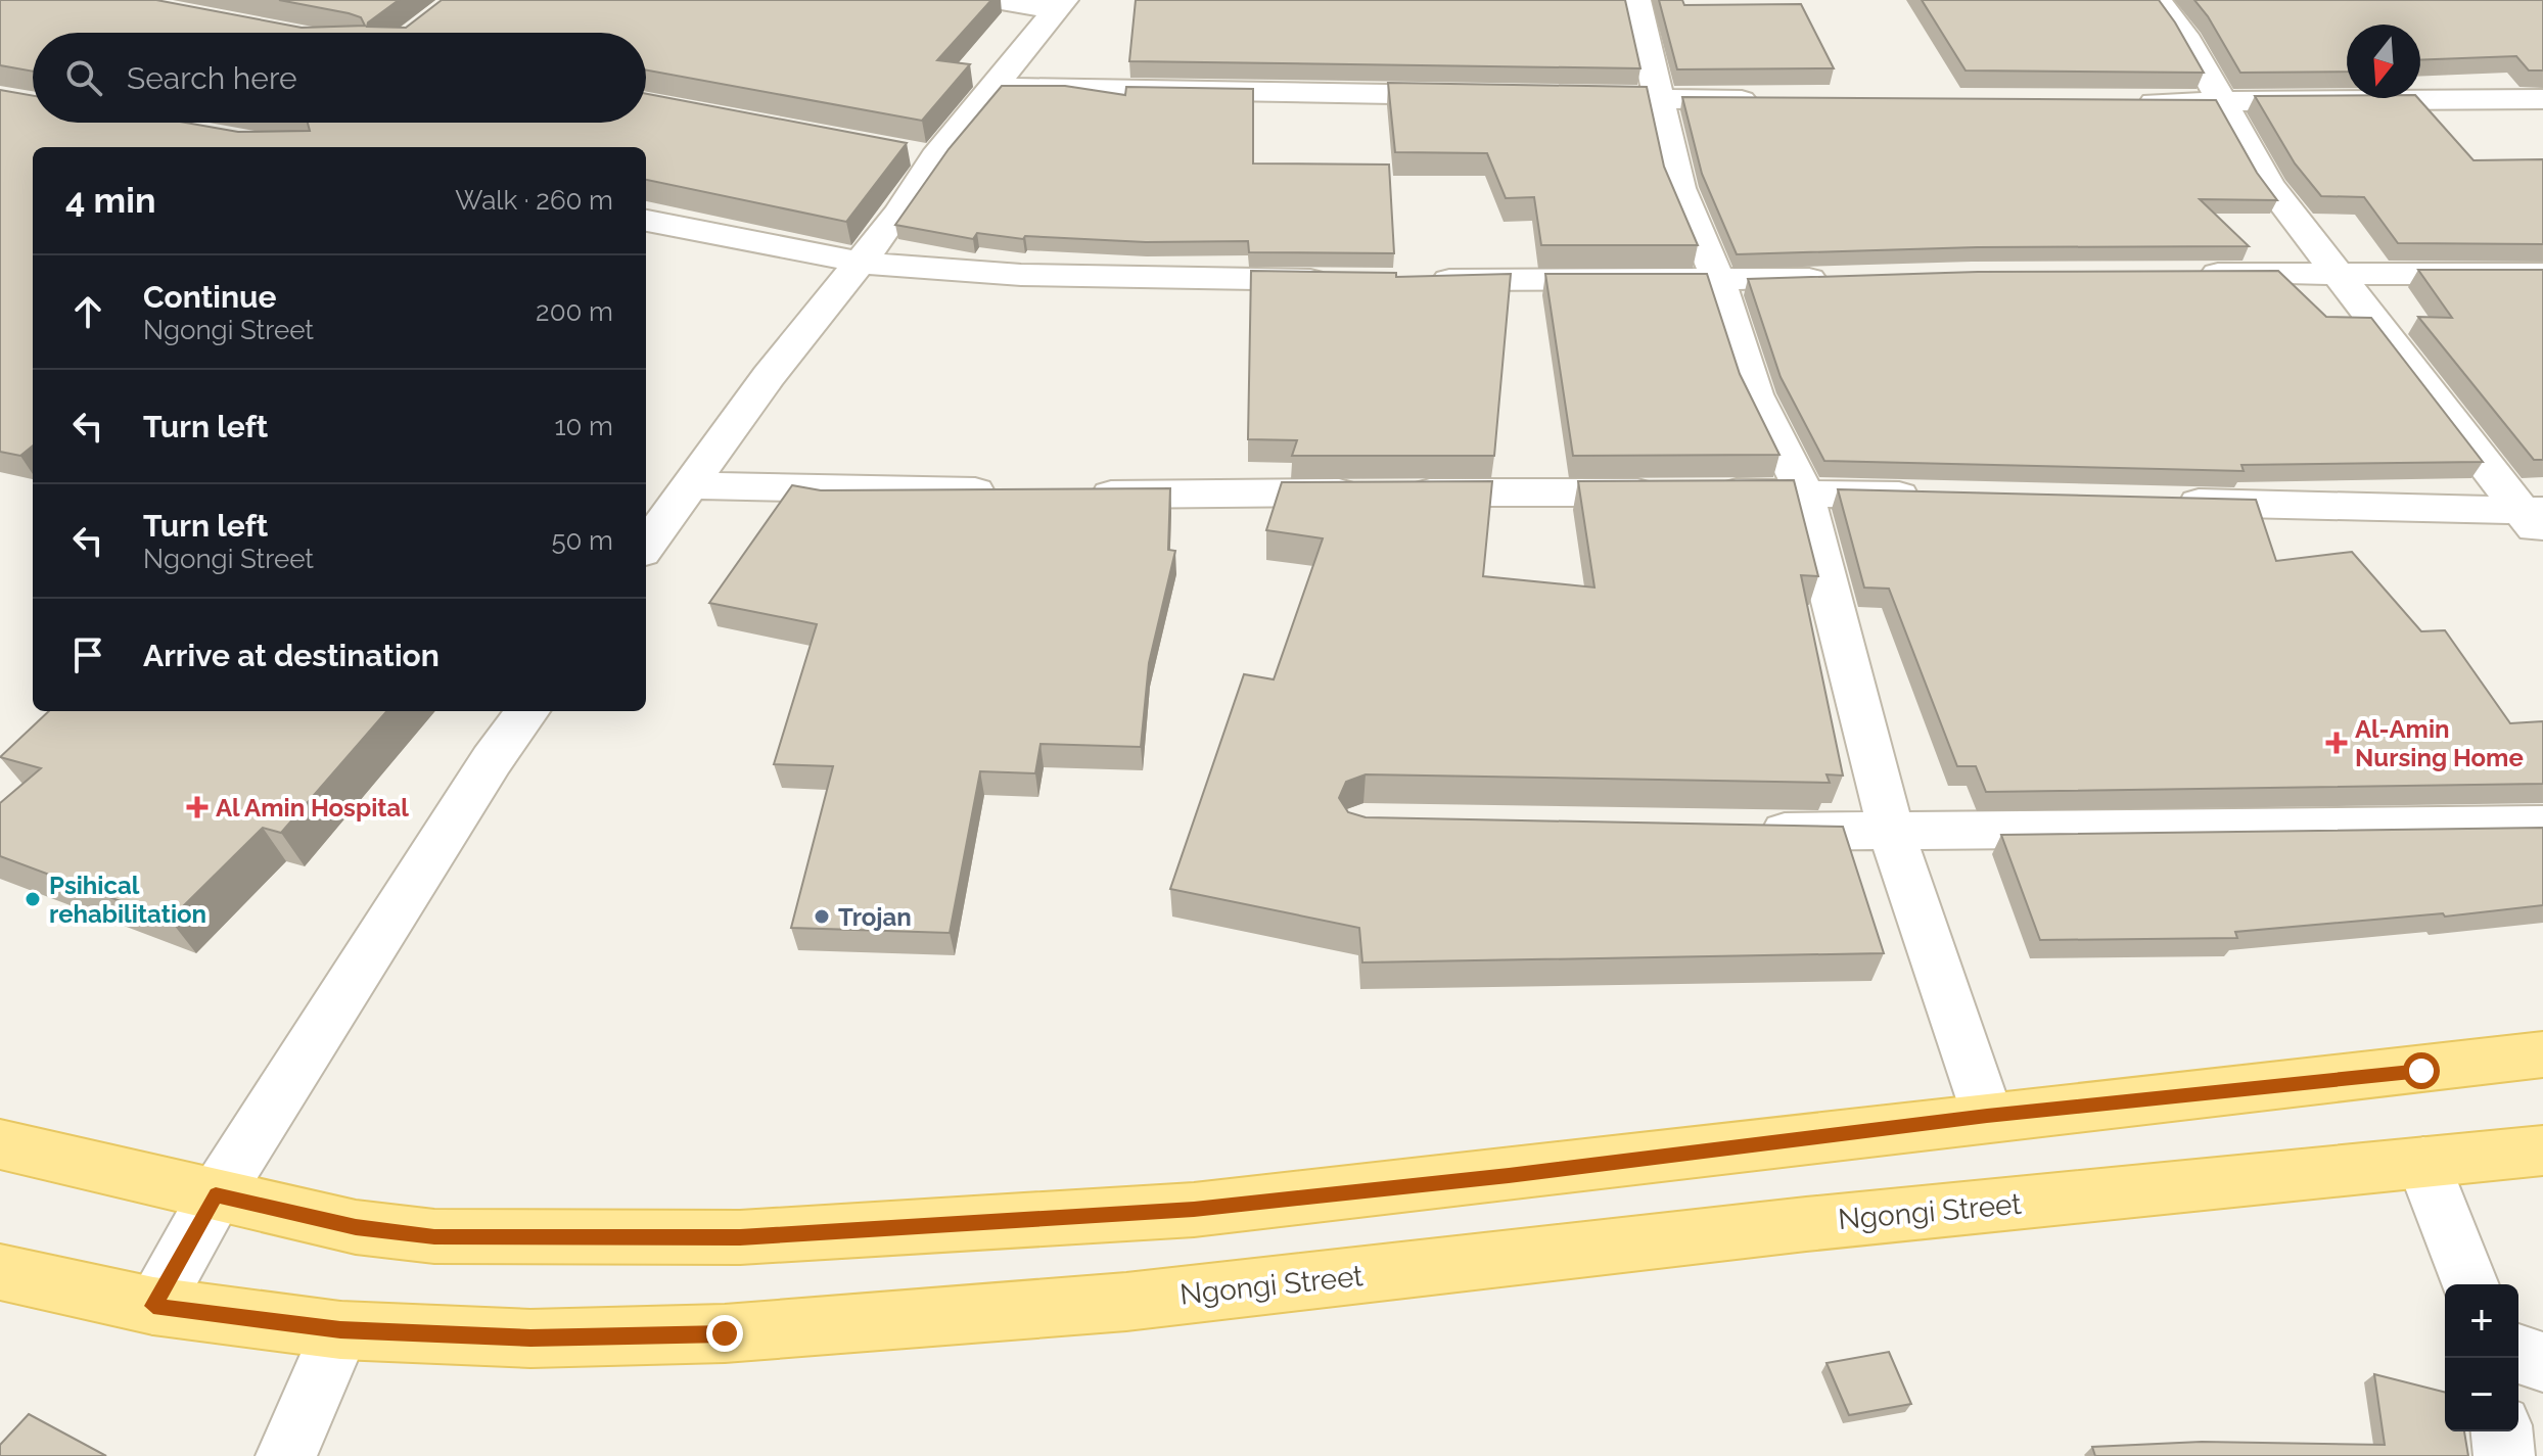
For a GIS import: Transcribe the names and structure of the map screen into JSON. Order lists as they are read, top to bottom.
{
  "streets": {
    "main road": ["Ngongi Street"]
  },
  "places": {
    "health": ["Al-Amin Nursing Home", "Al Amin Hospital"],
    "other": ["Psihical rehabilitation", "Trojan"]
  },
  "north": "bottom",
  "page": {
    "search": "Search here",
    "heading": ["4 min", "Walk · 260 m"],
    "list": [
      ["Continue", "Ngongi Street", "200 m"],
      ["Turn left", "10 m"],
      ["Turn left", "Ngongi Street", "50 m"],
      "Arrive at destination"
    ],
    "map_buttons": ["+", "−"]
  }
}
